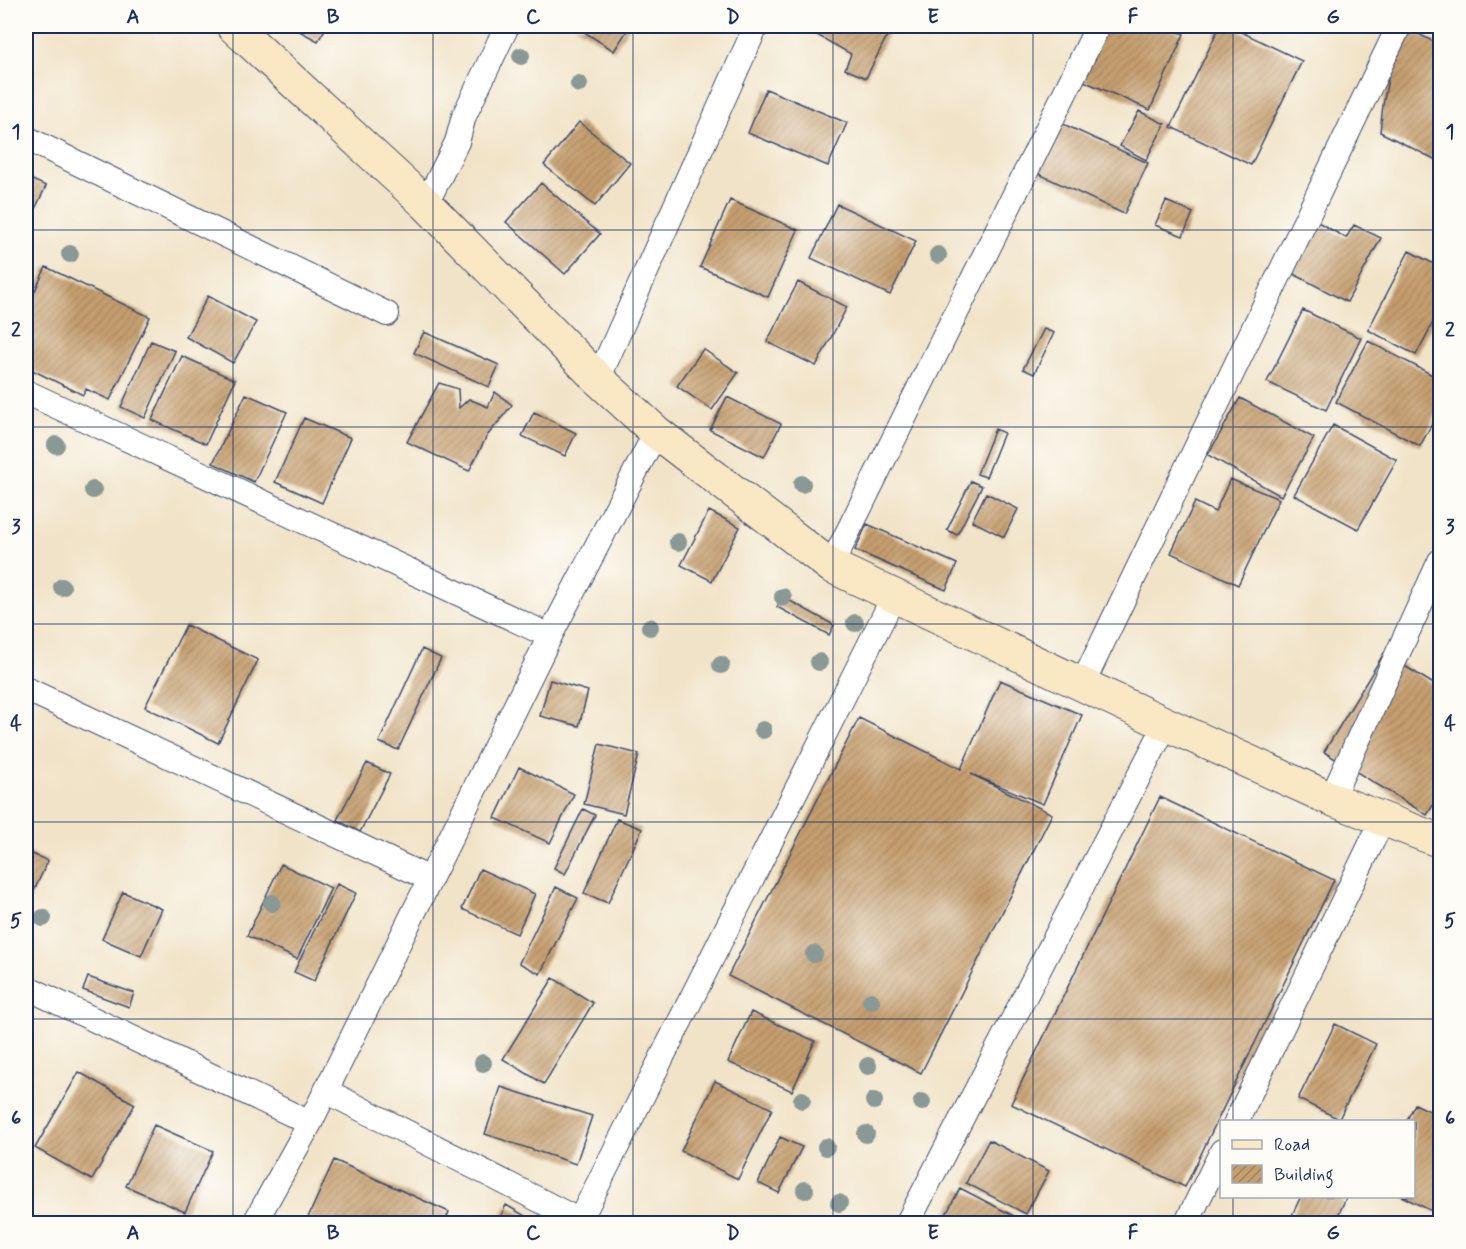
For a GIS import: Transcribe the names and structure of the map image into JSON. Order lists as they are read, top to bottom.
{
  "legend": ["Road", "Building"],
  "grid": {
    "columns": [
      "A",
      "B",
      "C",
      "D",
      "E",
      "F",
      "G"
    ],
    "rows": [
      "1",
      "2",
      "3",
      "4",
      "5",
      "6"
    ]
  }
}
